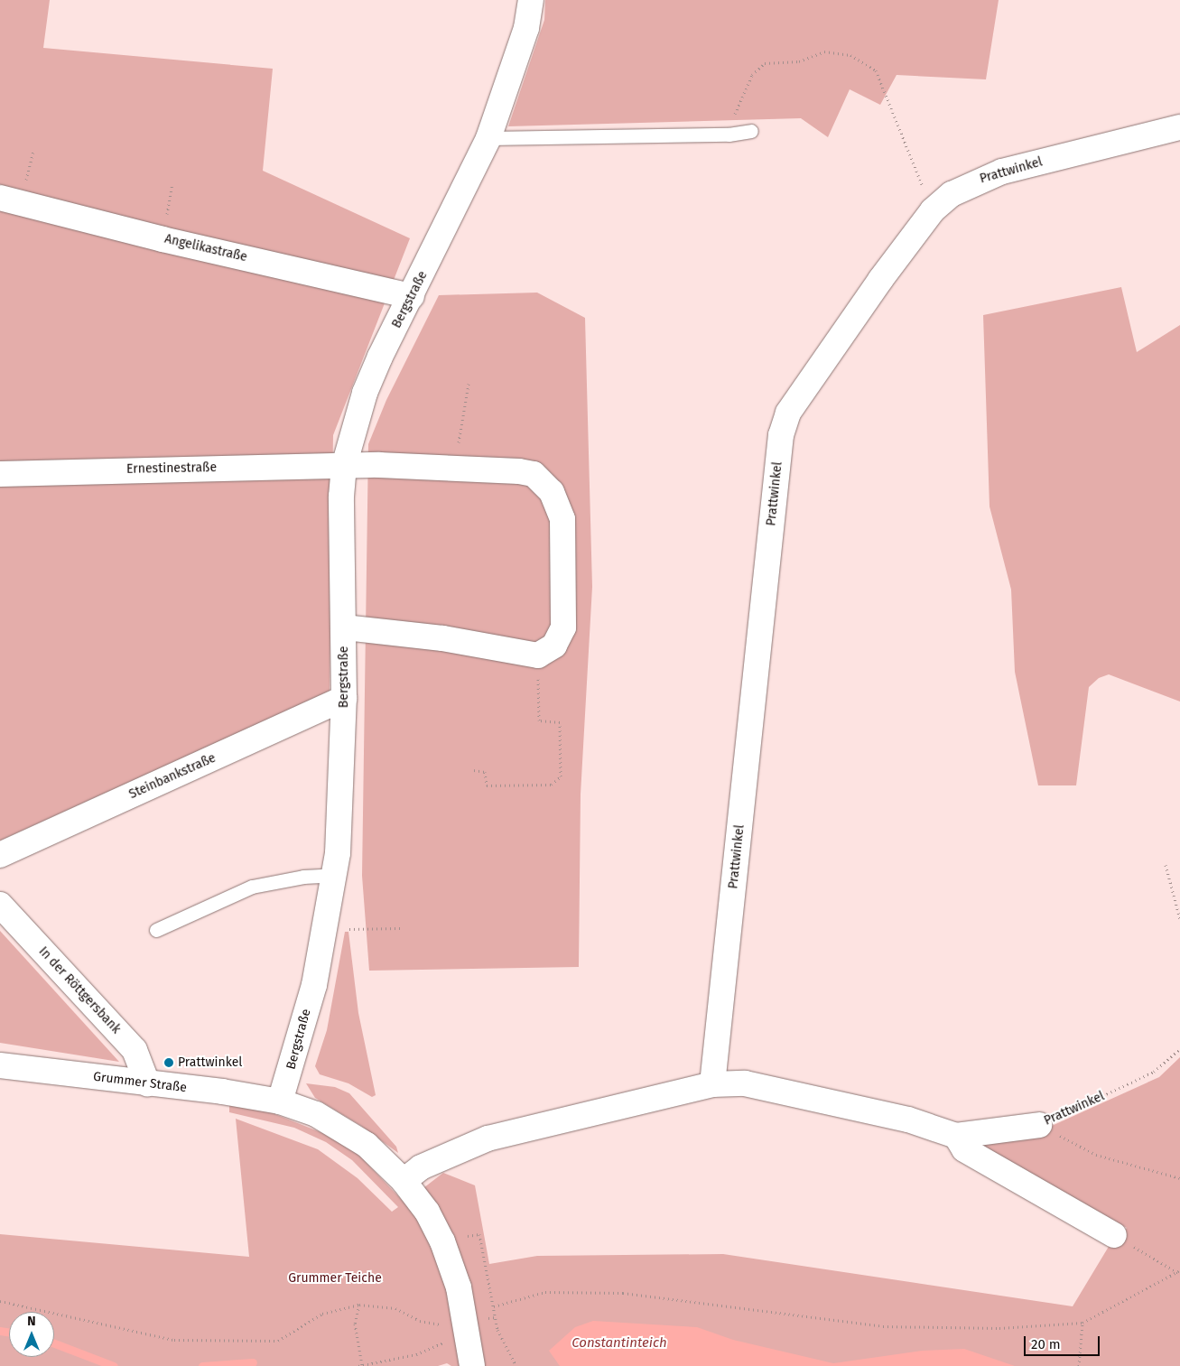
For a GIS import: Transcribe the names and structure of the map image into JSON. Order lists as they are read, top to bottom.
{
  "streets": {
    "street": [
      "Prattwinkel",
      "Angelikastraße",
      "Bergstraße",
      "Ernestinestraße",
      "Steinbankstraße",
      "In der Röttgersbank",
      "Grummer Straße"
    ]
  },
  "crossings": [
    ["Angelikastraße", "Bergstraße"],
    ["Bergstraße", "Ernestinestraße"],
    ["Bergstraße", "Steinbankstraße"],
    ["Bergstraße", "Grummer Straße"],
    ["In der Röttgersbank", "Grummer Straße"]
  ],
  "water": ["Constantinteich"],
  "parks": ["Grummer Teiche"],
  "places": ["Prattwinkel"],
  "scale_bar": "20 m",
  "north": "top"
}
